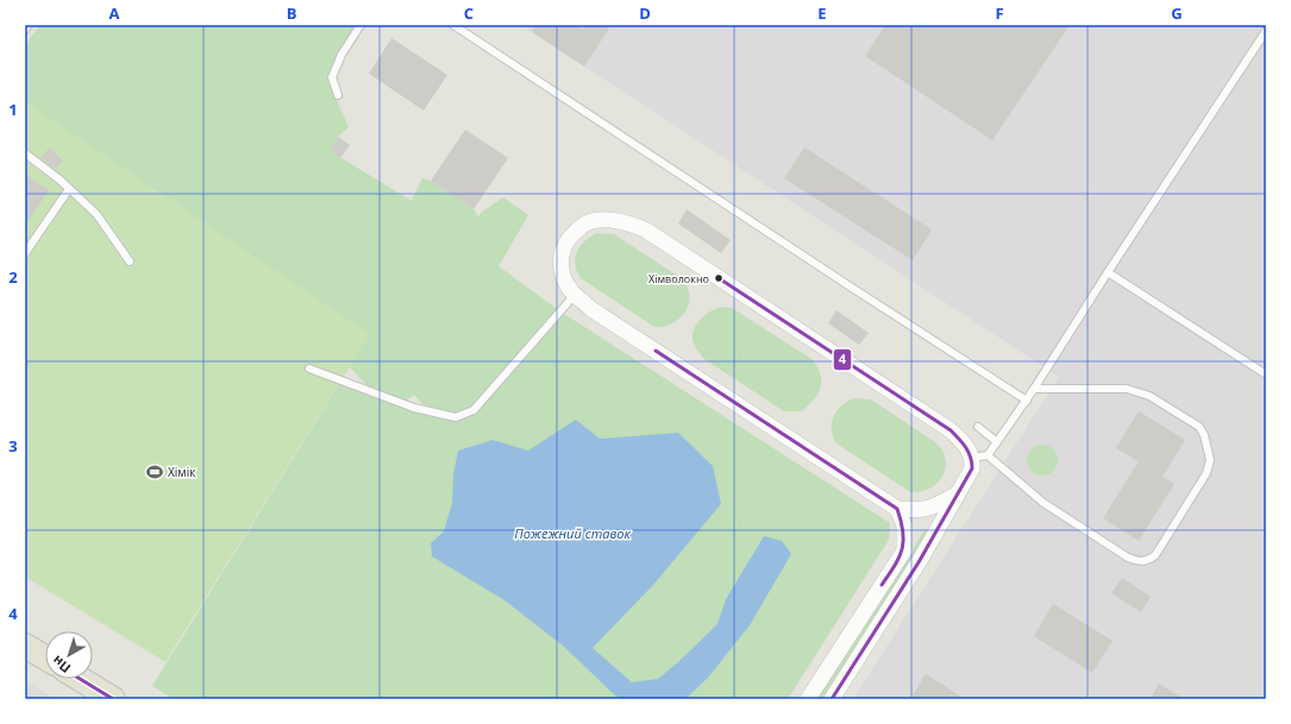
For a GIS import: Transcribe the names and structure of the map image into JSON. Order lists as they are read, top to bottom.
{
  "water": ["Пожежний ставок"],
  "places": {
    "other": ["Хімволокно"],
    "sports": ["Хімік"]
  },
  "lines": ["transit line 4"],
  "north": "bottom left",
  "grid": {
    "columns": [
      "A",
      "B",
      "C",
      "D",
      "E",
      "F",
      "G"
    ],
    "rows": [
      "1",
      "2",
      "3",
      "4"
    ]
  }
}
